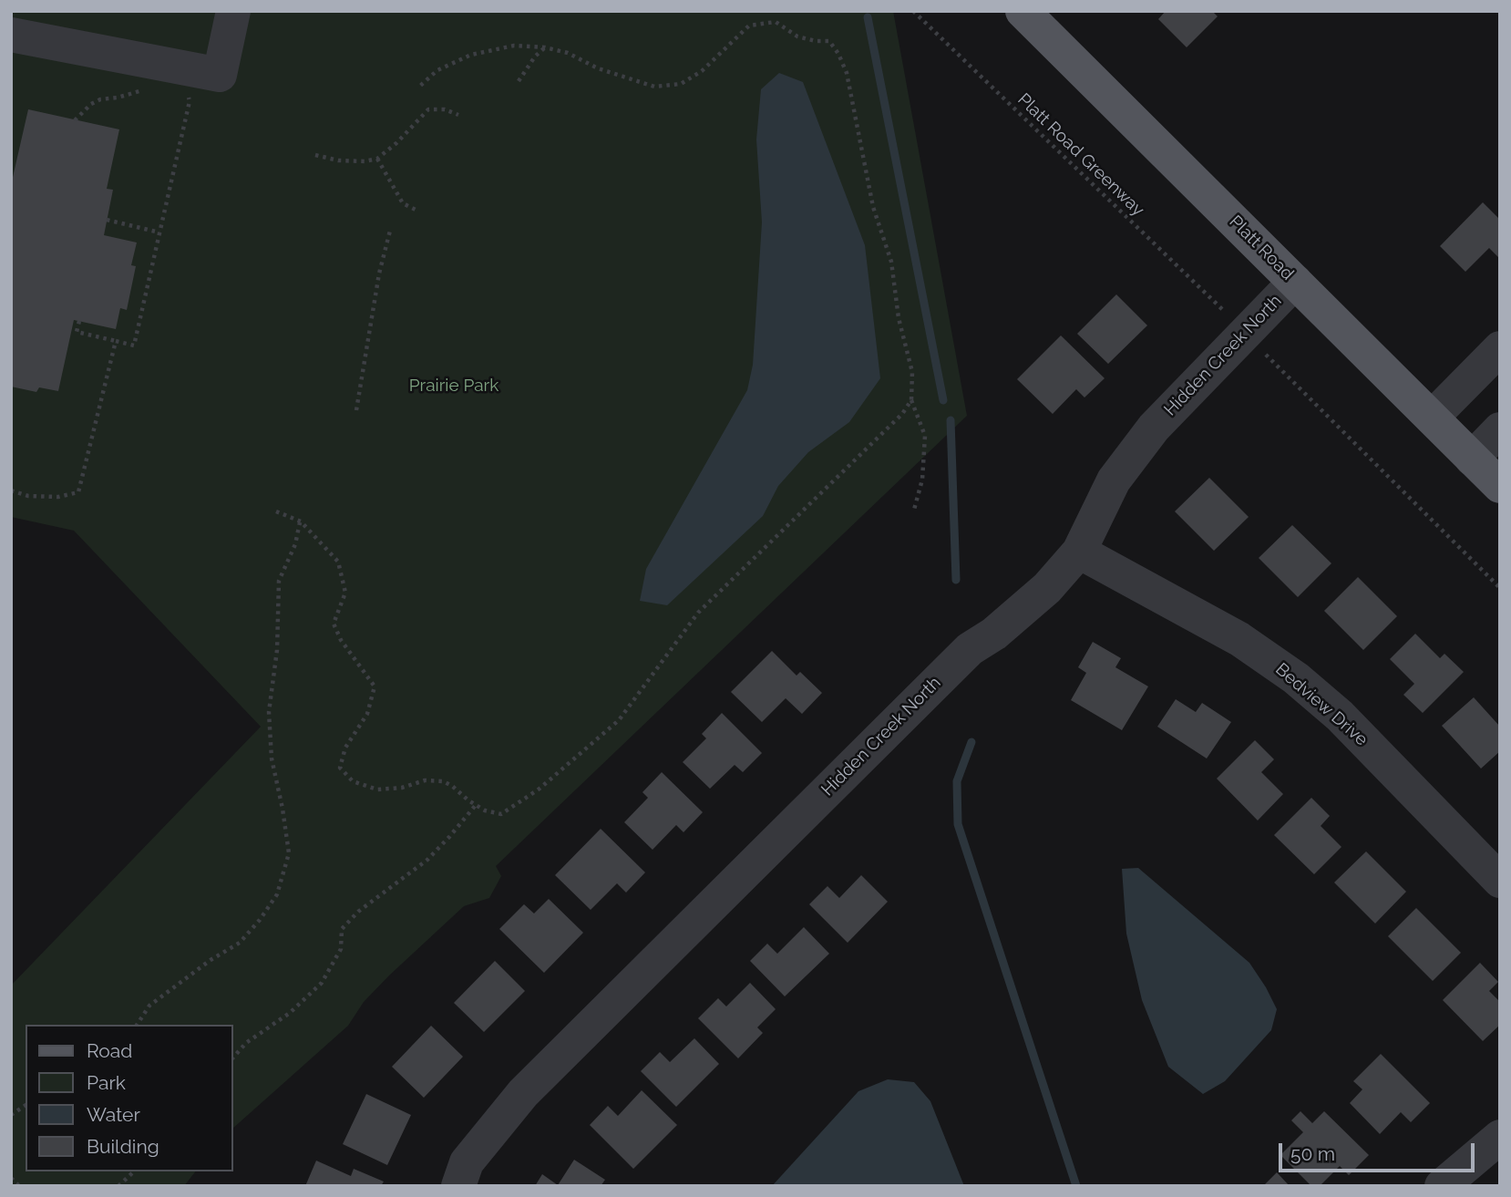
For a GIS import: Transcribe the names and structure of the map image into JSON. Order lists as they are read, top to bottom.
{
  "streets": {
    "main road": ["Platt Road"],
    "street": ["Hidden Creek North", "Bedview Drive"],
    "path": ["Platt Road Greenway"]
  },
  "crossings": [
    ["Platt Road", "Hidden Creek North"],
    ["Hidden Creek North", "Bedview Drive"]
  ],
  "parks": ["Prairie Park"],
  "legend": [
    "Road",
    "Park",
    "Water",
    "Building"
  ],
  "scale_bar": "50 m"
}
